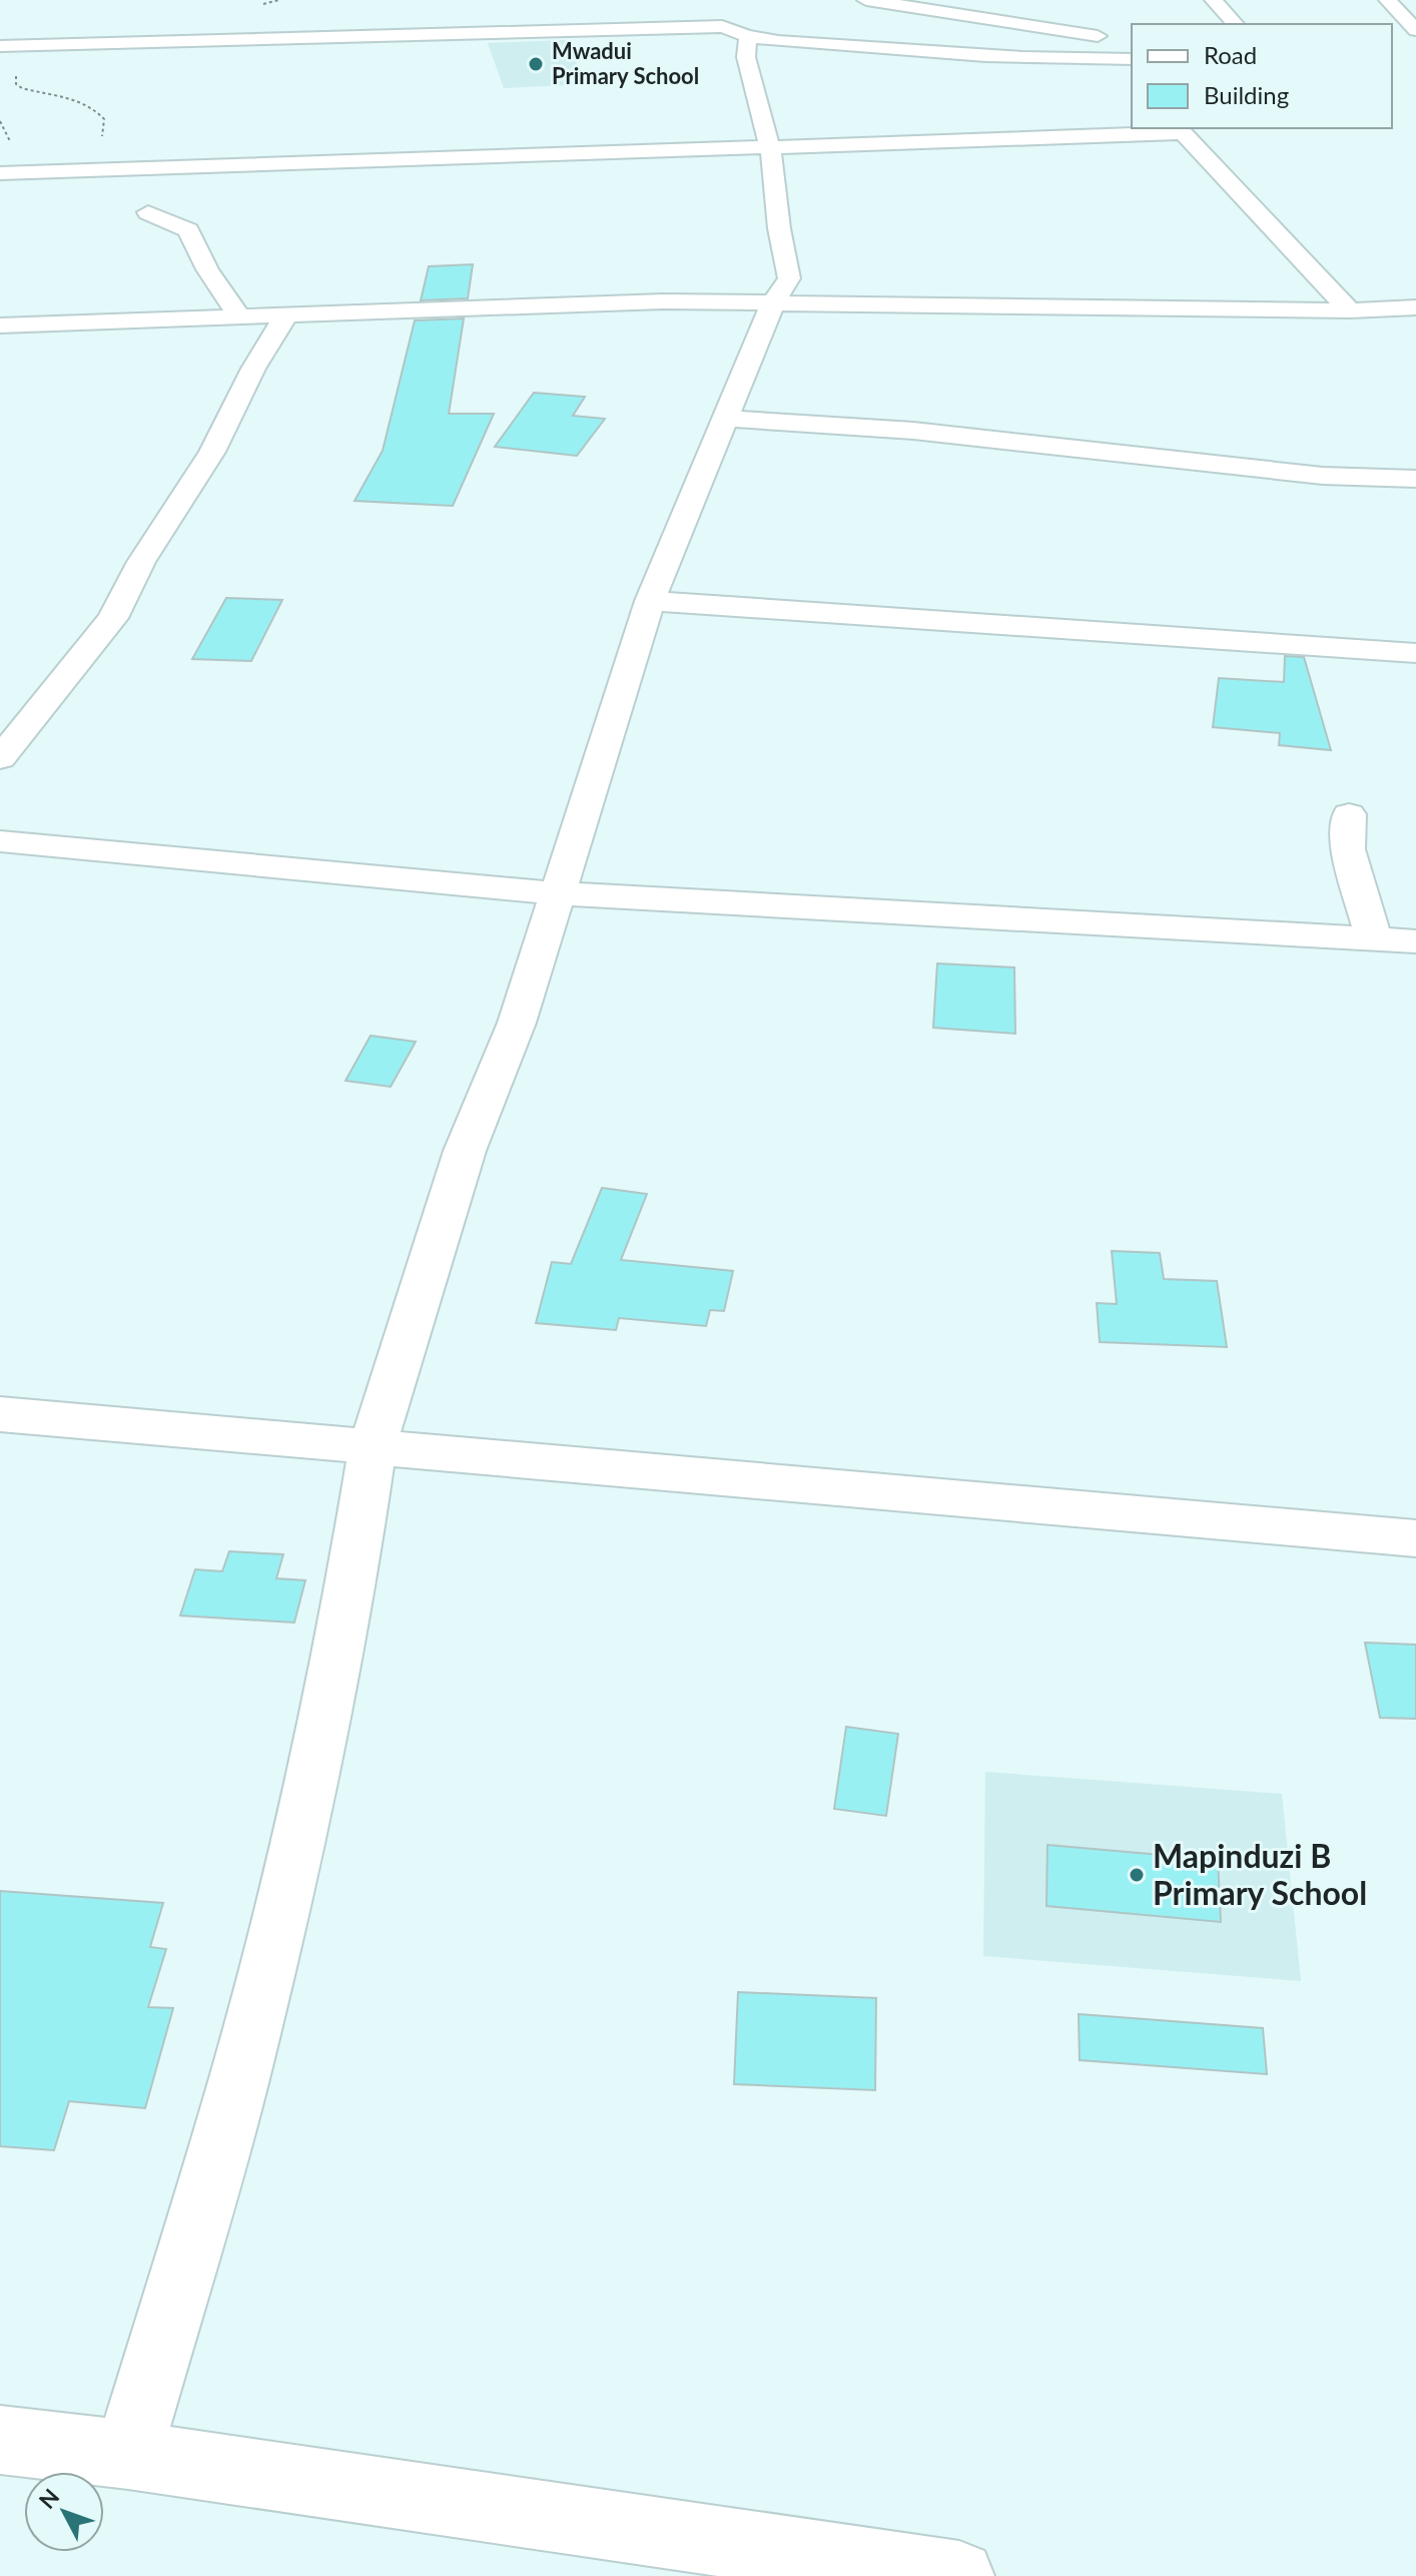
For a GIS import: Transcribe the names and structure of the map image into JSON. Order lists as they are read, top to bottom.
{
  "places": ["Mwadui Primary School", "Mapinduzi B Primary School"],
  "legend": ["Road", "Building"],
  "north": "top left"
}
